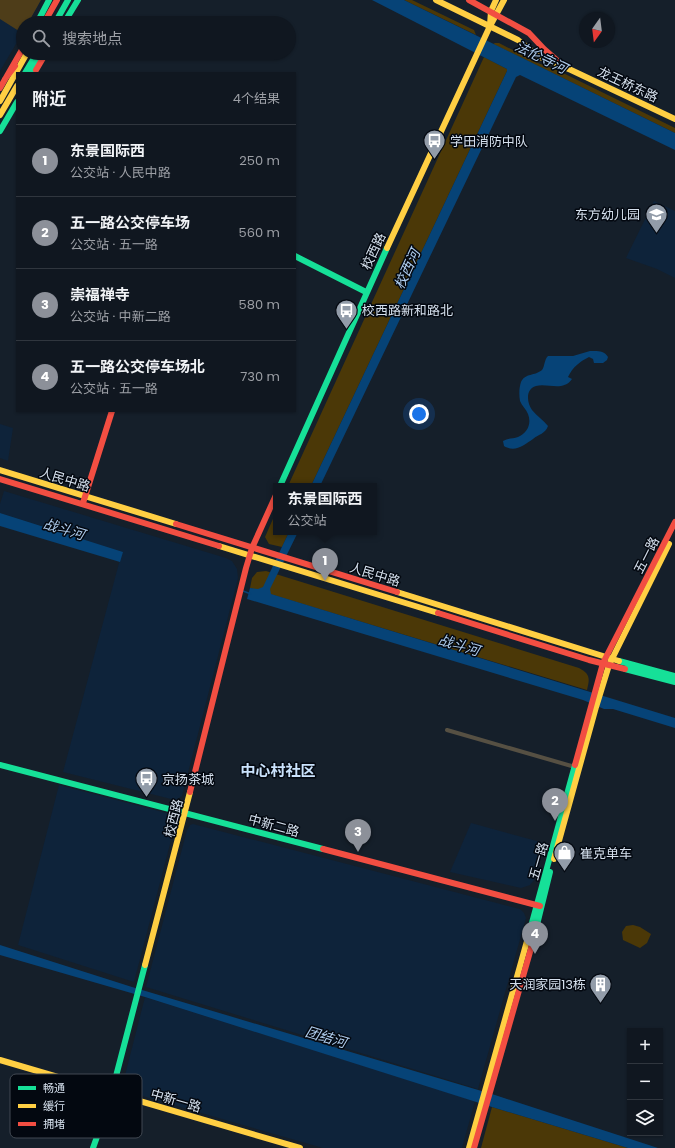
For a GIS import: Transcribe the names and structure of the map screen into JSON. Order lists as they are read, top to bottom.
{
  "streets": {
    "main road": [
      "龙王桥东路",
      "校西路",
      "人民中路",
      "五一路",
      "中新二路",
      "中新一路"
    ]
  },
  "crossings": [
    ["龙王桥东路", "校西路"],
    ["校西路", "人民中路"],
    ["校西路", "中新二路"],
    ["人民中路", "五一路"],
    ["五一路", "中新二路"]
  ],
  "districts": ["中心村社区"],
  "water": [
    "法伦寺河",
    "校西河",
    "战斗河",
    "团结河"
  ],
  "places": {
    "bus stop": ["学田消防中队", "校西路新和路北", "京扬茶城"],
    "school or university": ["东方幼儿园"],
    "shop": ["崔克单车"],
    "building": ["天润家园13栋"]
  },
  "legend": ["畅通", "缓行", "拥堵"],
  "north": "bottom",
  "page": {
    "search": "搜索地点",
    "heading": ["附近", "4个结果"],
    "list": [
      {
        "mark": "1",
        "name": "东景国际西",
        "note": "公交站 · 人民中路",
        "value": "250 m"
      },
      {
        "mark": "2",
        "name": "五一路公交停车场",
        "note": "公交站 · 五一路",
        "value": "560 m"
      },
      {
        "mark": "3",
        "name": "崇福禅寺",
        "note": "公交站 · 中新二路",
        "value": "580 m"
      },
      {
        "mark": "4",
        "name": "五一路公交停车场北",
        "note": "公交站 · 五一路",
        "value": "730 m"
      }
    ],
    "popup": ["东景国际西", "公交站"],
    "pins": [
      "1",
      "2",
      "3",
      "4"
    ],
    "map_buttons": ["+", "−"]
  }
}
